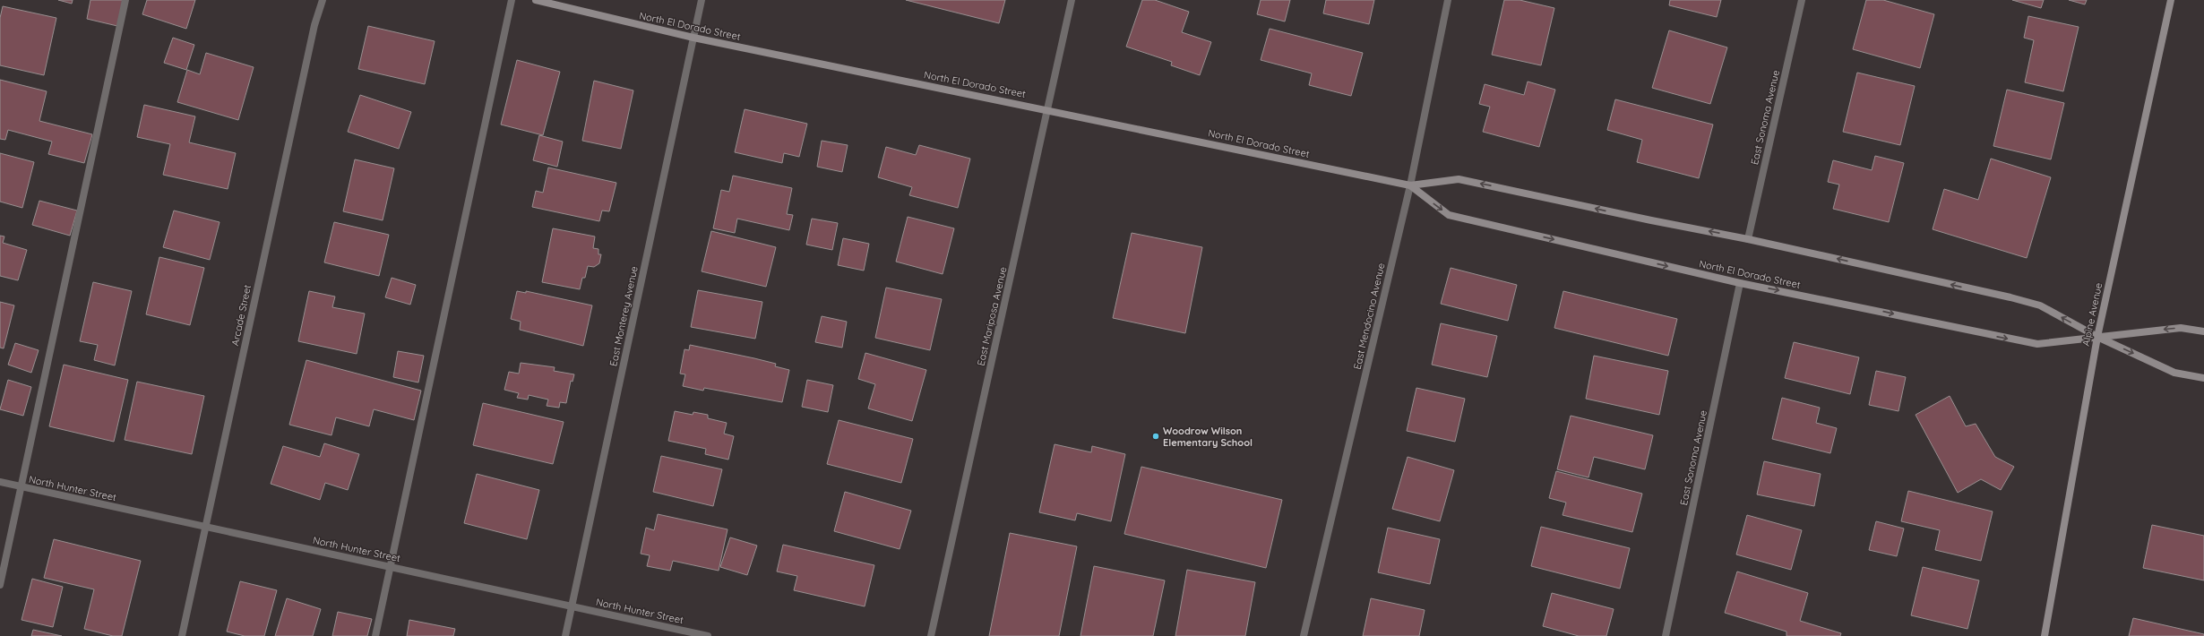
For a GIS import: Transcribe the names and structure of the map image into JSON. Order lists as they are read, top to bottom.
{
  "streets": {
    "main road": ["North El Dorado Street", "Alpine Avenue"],
    "street": [
      "East Sonoma Avenue",
      "Arcade Street",
      "East Monterey Avenue",
      "East Mariposa Avenue",
      "East Mendocino Avenue",
      "North Hunter Street"
    ]
  },
  "crossings": [
    ["North El Dorado Street", "East Sonoma Avenue"],
    ["North El Dorado Street", "Alpine Avenue"],
    ["North El Dorado Street", "East Monterey Avenue"],
    ["North El Dorado Street", "East Mariposa Avenue"],
    ["North El Dorado Street", "East Mendocino Avenue"],
    ["Arcade Street", "North Hunter Street"],
    ["East Monterey Avenue", "North Hunter Street"]
  ],
  "places": ["Woodrow Wilson Elementary School"]
}
